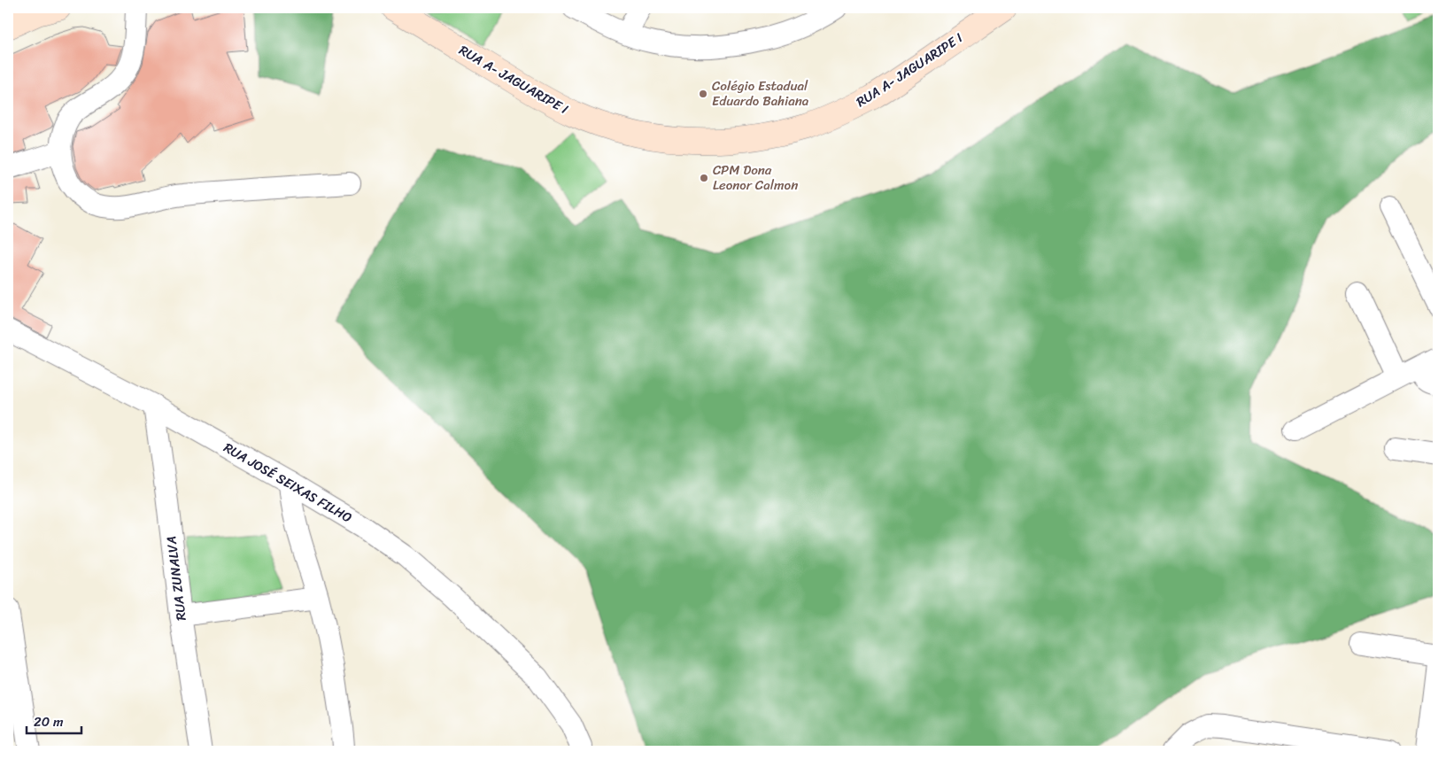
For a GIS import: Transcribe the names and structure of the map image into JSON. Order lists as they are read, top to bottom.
{
  "streets": {
    "main road": ["RUA A- JAGUARIPE I"],
    "street": ["RUA JOSÉ SEIXAS FILHO", "RUA ZUNALVA"]
  },
  "crossings": [
    ["RUA JOSÉ SEIXAS FILHO", "RUA ZUNALVA"]
  ],
  "places": ["Colégio Estadual Eduardo Bahiana", "CPM Dona Leonor Calmon"],
  "scale_bar": "20 m"
}
